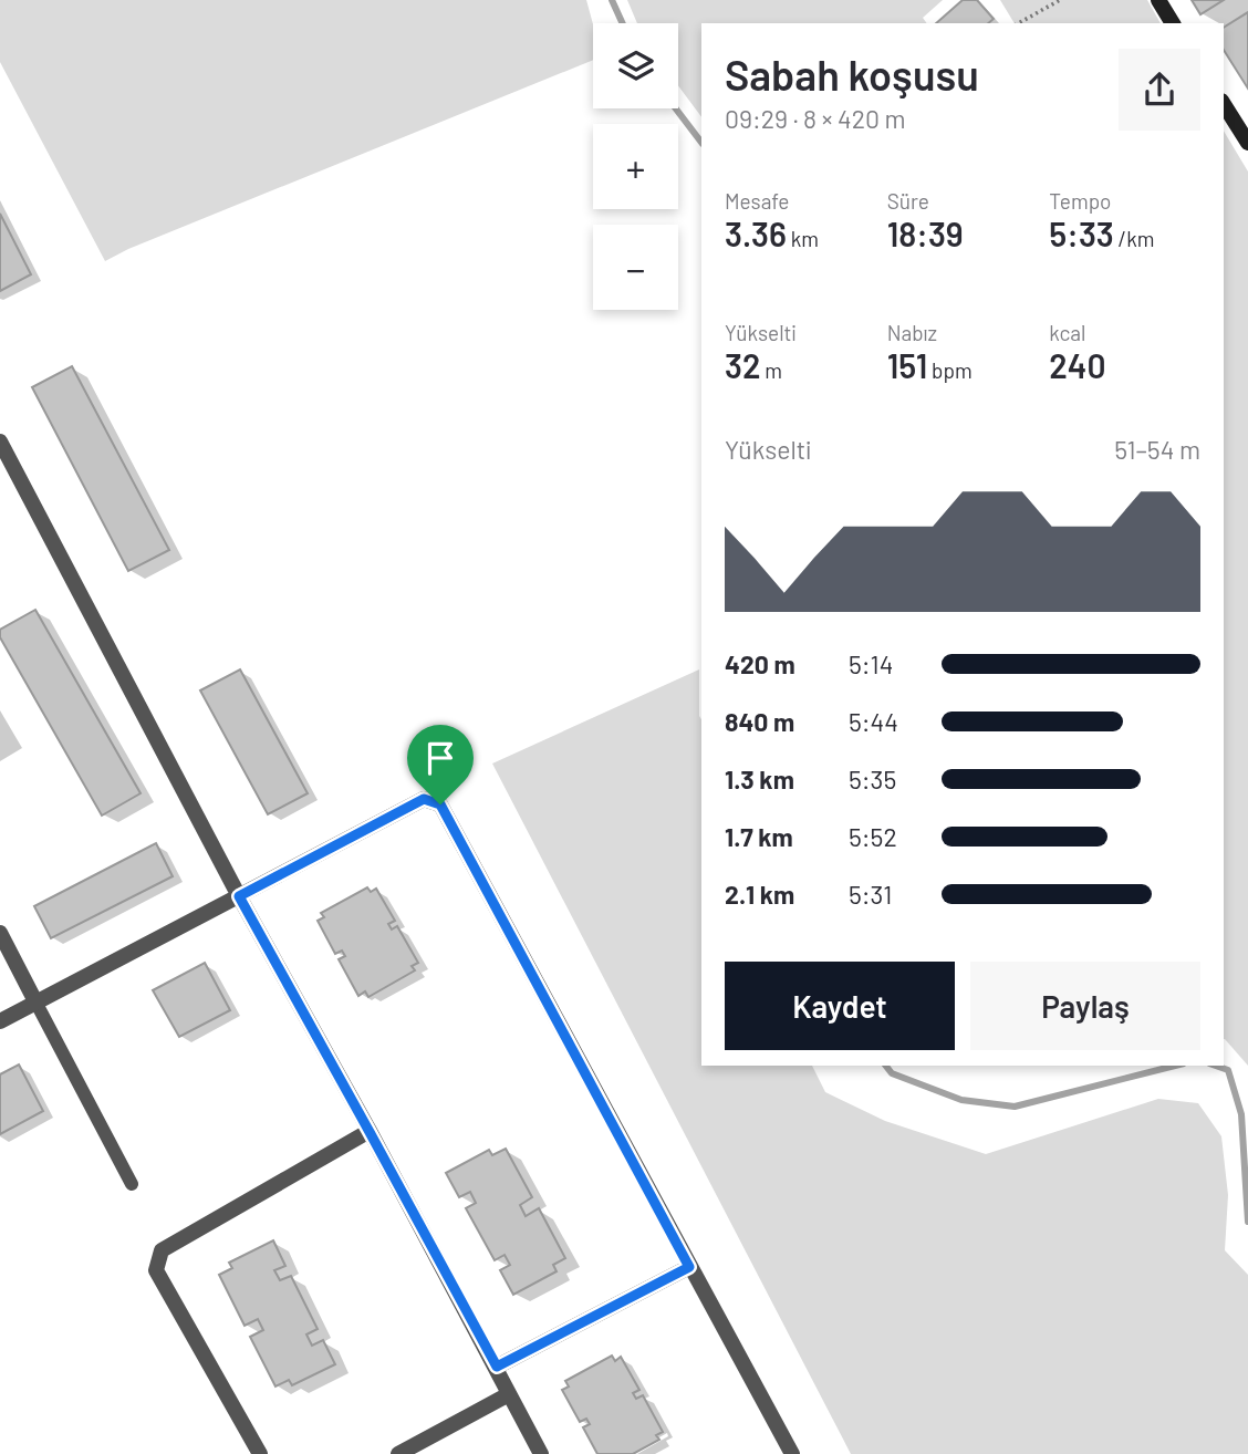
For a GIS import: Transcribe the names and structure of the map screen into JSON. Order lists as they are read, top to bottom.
{
  "page": {
    "map_buttons": ["+", "−"],
    "heading": ["Sabah koşusu", "09:29 · 8 × 420 m"],
    "stats": [
      ["Mesafe", "3.36 km"],
      ["Süre", "18:39"],
      ["Tempo", "5:33 /km"],
      ["Yükselti", "32 m"],
      ["Nabız", "151 bpm"],
      ["kcal", "240"]
    ],
    "chart": ["Yükselti", "51–54 m"],
    "list": [
      {
        "name": "420 m",
        "note": "5:14"
      },
      {
        "name": "840 m",
        "note": "5:44"
      },
      {
        "name": "1.3 km",
        "note": "5:35"
      },
      {
        "name": "1.7 km",
        "note": "5:52"
      },
      {
        "name": "2.1 km",
        "note": "5:31"
      }
    ],
    "buttons": ["Kaydet", "Paylaş"]
  }
}
